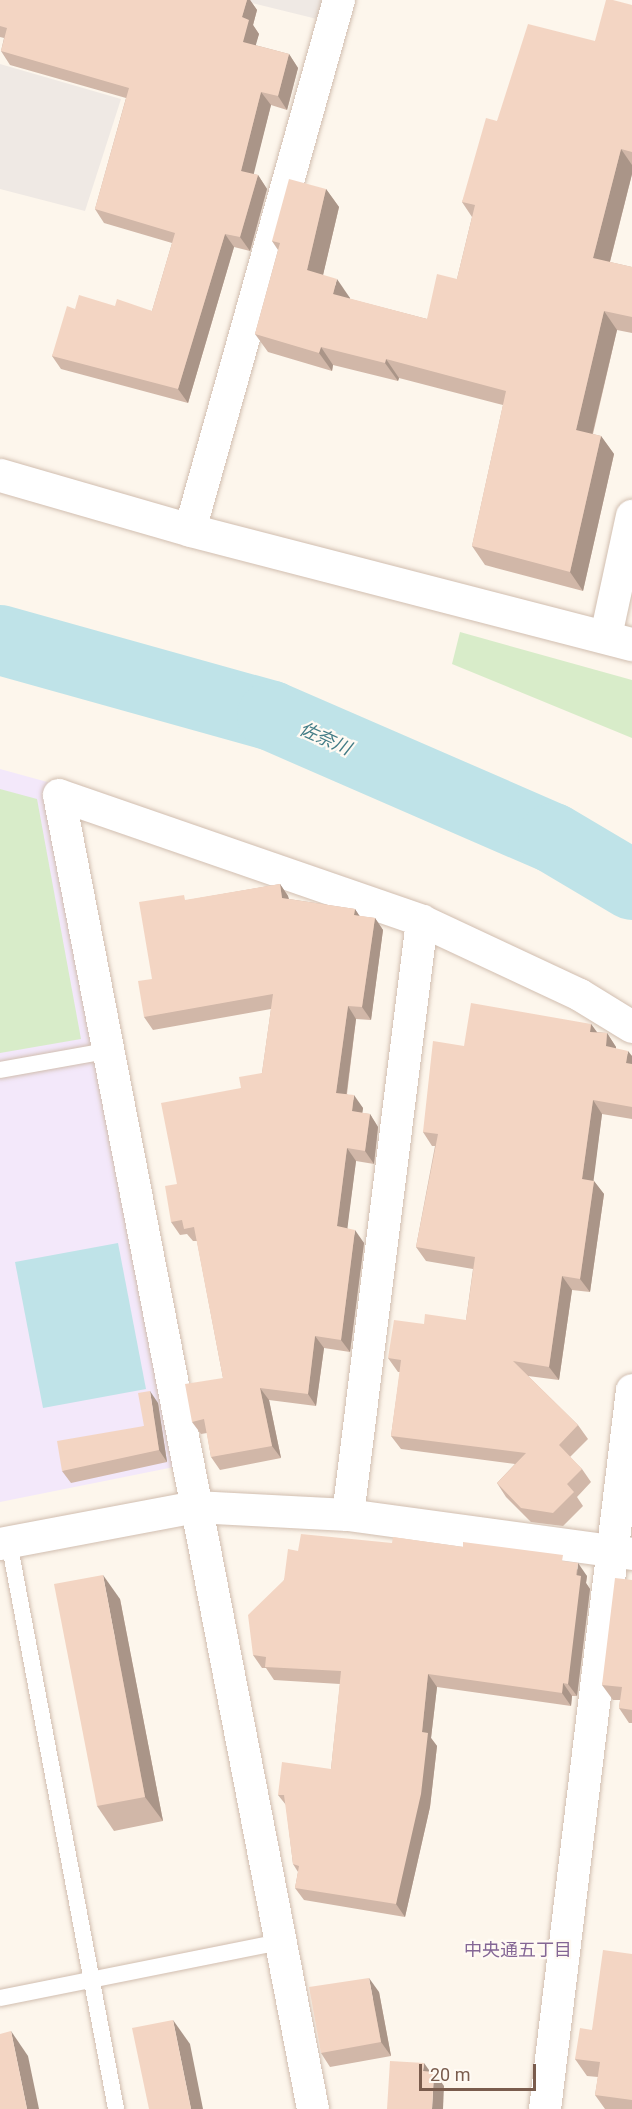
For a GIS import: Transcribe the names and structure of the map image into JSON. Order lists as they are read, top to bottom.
{
  "districts": ["中央通五丁目"],
  "water": ["佐奈川"],
  "scale_bar": "20 m"
}
